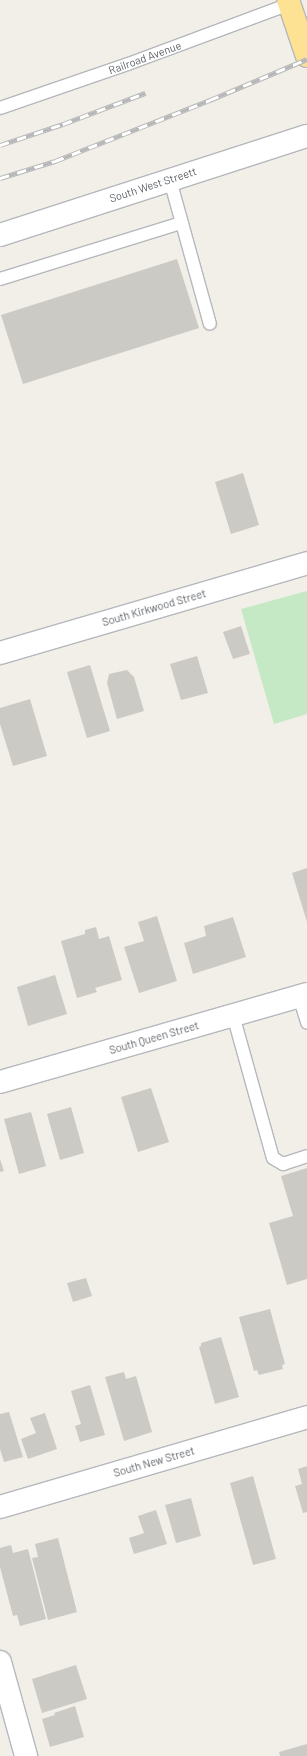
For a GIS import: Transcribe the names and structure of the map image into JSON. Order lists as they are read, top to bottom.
{
  "streets": {
    "street": [
      "South West Streett",
      "South Kirkwood Street",
      "South Queen Street",
      "South New Street"
    ],
    "lane": ["Railroad Avenue"]
  }
}
